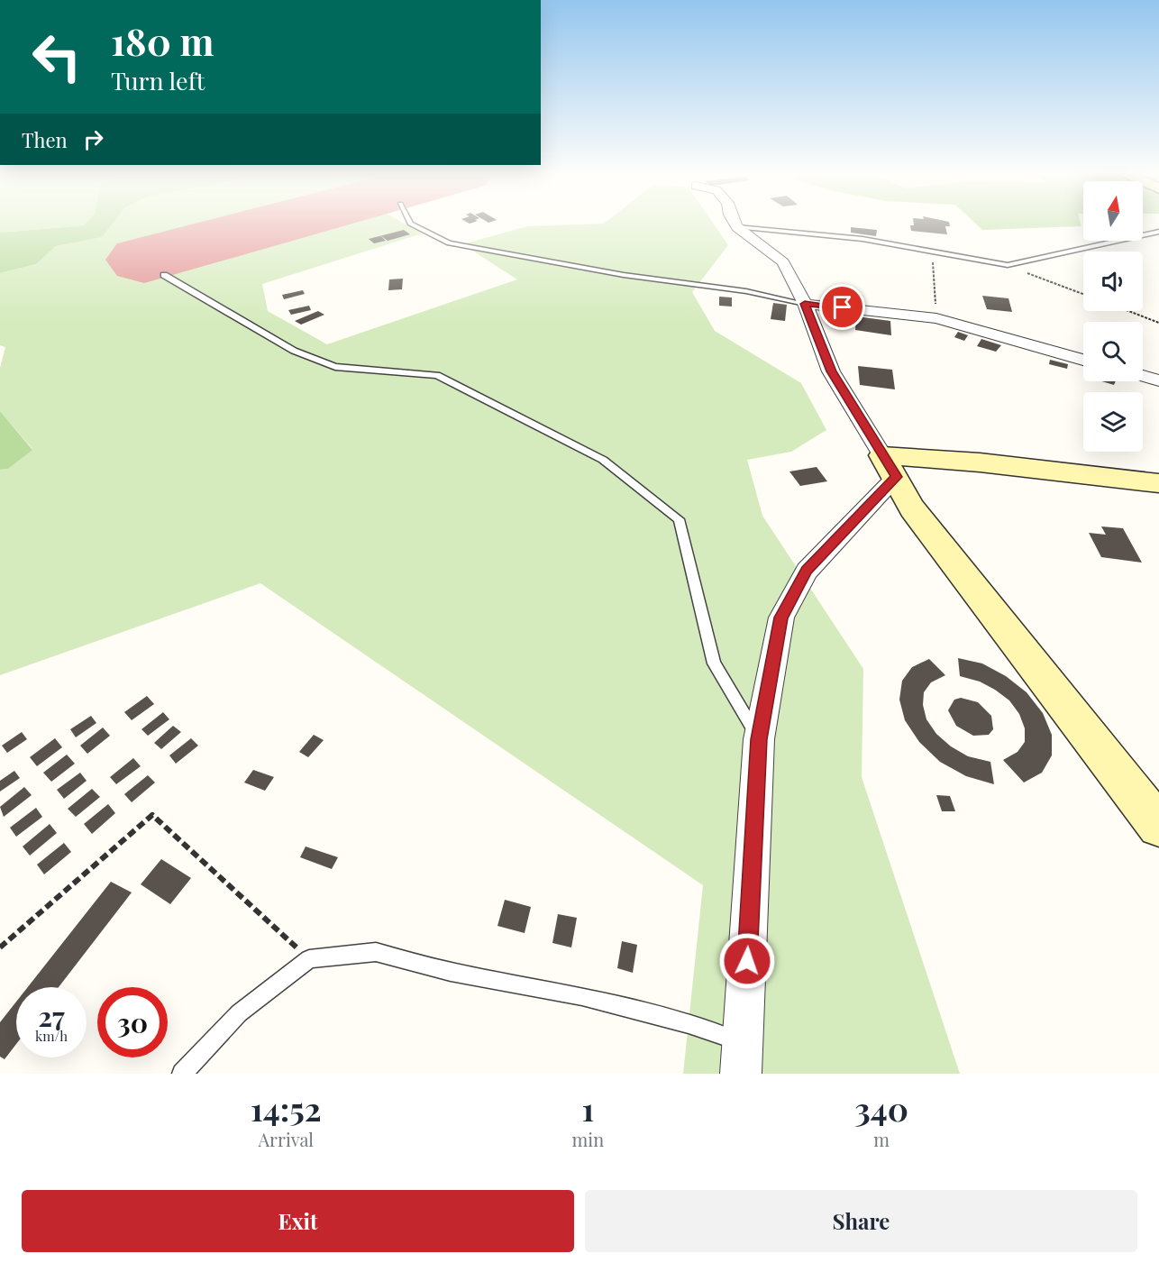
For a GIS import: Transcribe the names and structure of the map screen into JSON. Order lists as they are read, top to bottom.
{
  "north": "top",
  "page": {
    "turn": ["180 m", "Turn left"],
    "then": "Then",
    "speed": "27 km/h",
    "limit": "30",
    "eta": [
      "14:52",
      "Arrival",
      "1",
      "min",
      "340",
      "m"
    ],
    "buttons": ["Exit", "Share"]
  }
}
